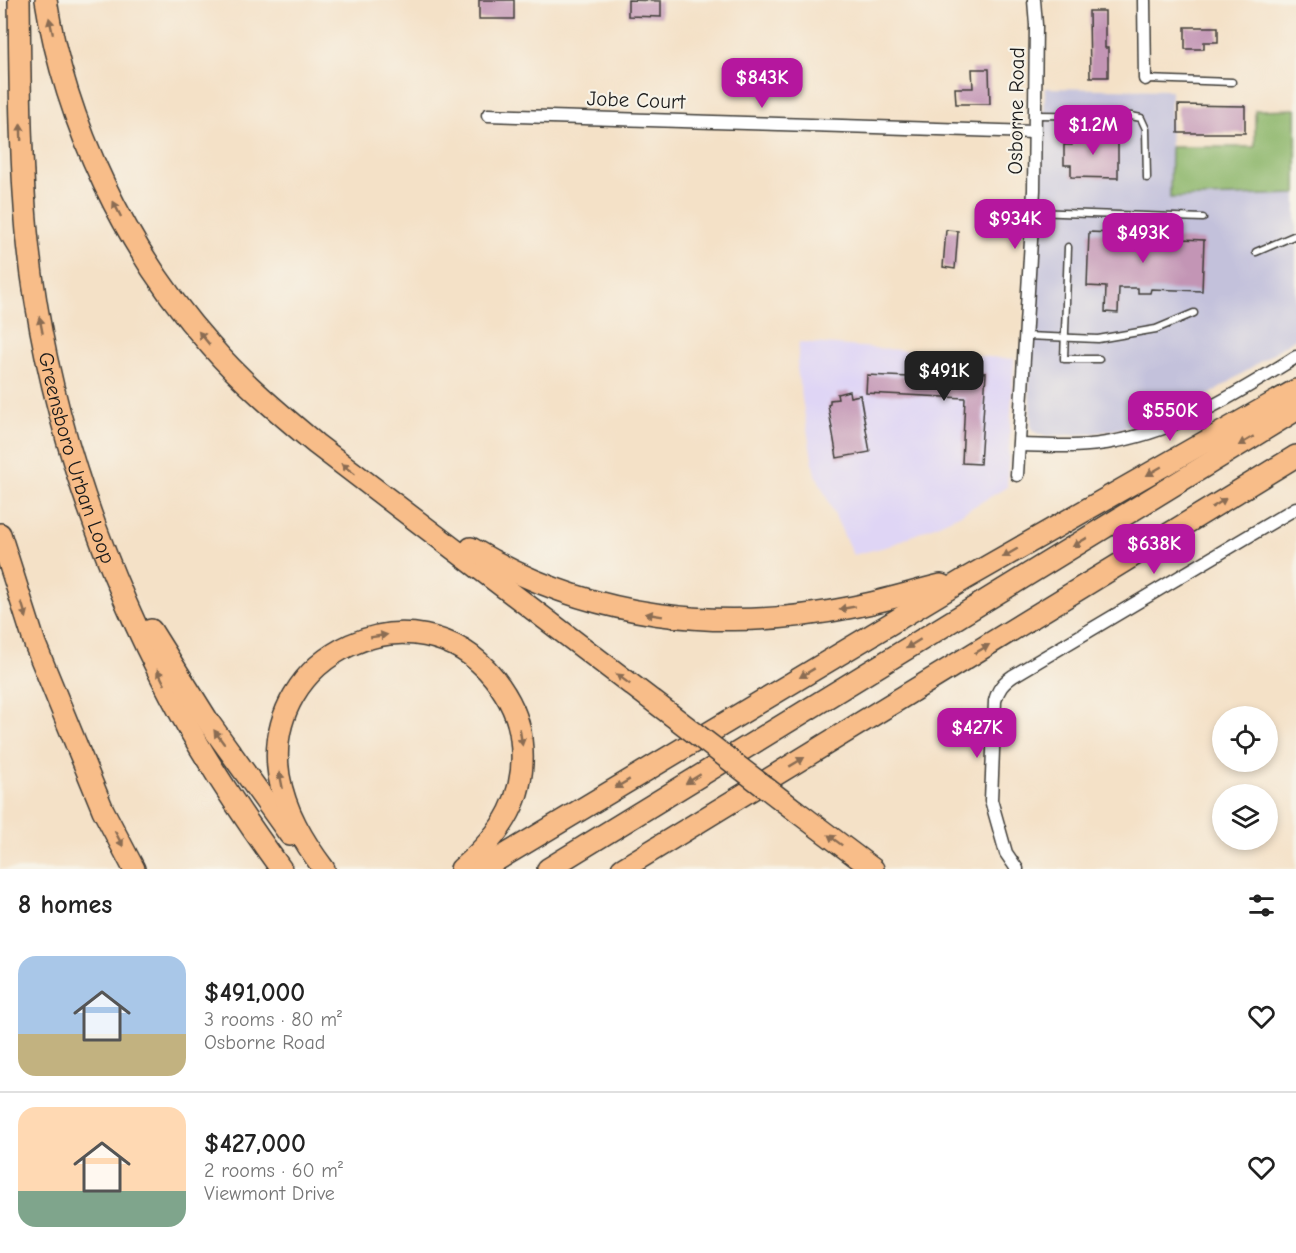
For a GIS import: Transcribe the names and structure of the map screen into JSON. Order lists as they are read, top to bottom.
{
  "streets": {
    "highway": ["Greensboro Urban Loop"],
    "street": ["Jobe Court", "Osborne Road"]
  },
  "crossings": [
    ["Jobe Court", "Osborne Road"]
  ],
  "page": {
    "price": [
      "$843K",
      "$1.2M",
      "$934K",
      "$493K",
      "$491K",
      "$550K",
      "$638K",
      "$427K"
    ],
    "heading": "8 homes",
    "list": [
      {
        "name": "$491,000",
        "note": "3 rooms · 80 m² · Osborne Road"
      },
      {
        "name": "$427,000",
        "note": "2 rooms · 60 m² · Viewmont Drive"
      }
    ]
  }
}
